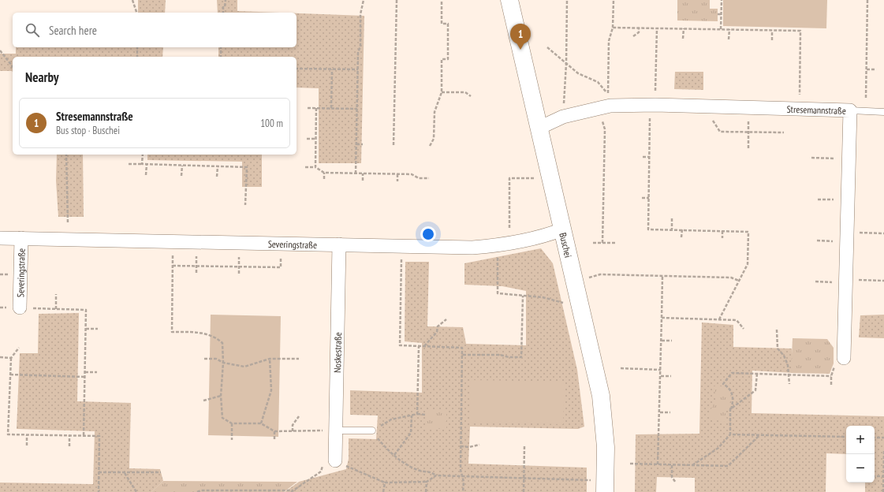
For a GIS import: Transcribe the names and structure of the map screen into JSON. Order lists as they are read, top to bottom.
{
  "streets": {
    "street": [
      "Stresemannstraße",
      "Severingstraße",
      "Buschei",
      "Noskestraße"
    ]
  },
  "crossings": [
    ["Stresemannstraße", "Buschei"],
    ["Severingstraße", "Buschei"],
    ["Severingstraße", "Noskestraße"]
  ],
  "page": {
    "search": "Search here",
    "pins": "1",
    "heading": "Nearby",
    "list": [
      {
        "mark": "1",
        "name": "Stresemannstraße",
        "note": "Bus stop · Buschei",
        "value": "100 m"
      }
    ],
    "map_buttons": ["+", "−"]
  }
}
